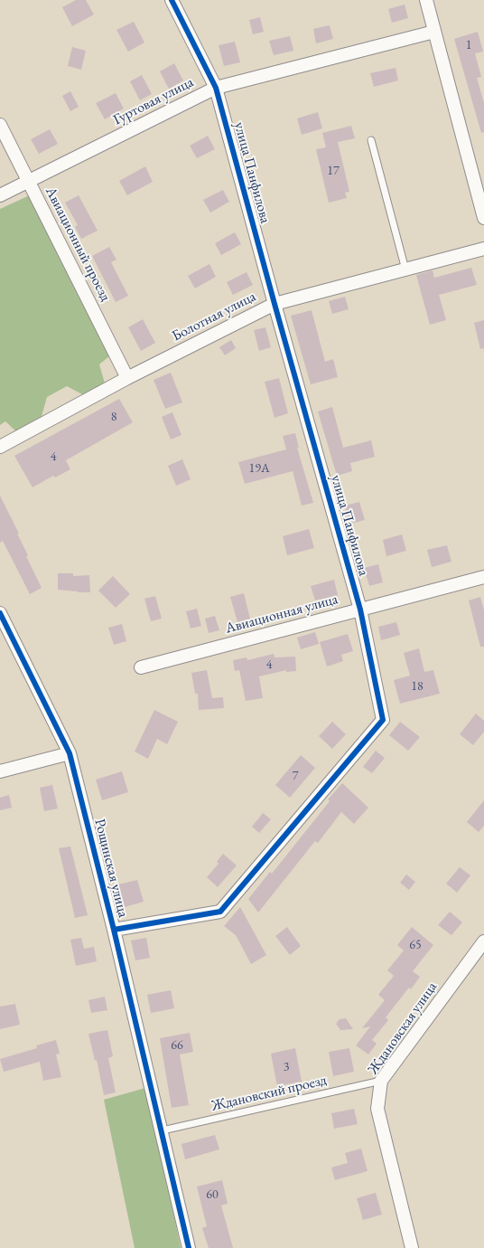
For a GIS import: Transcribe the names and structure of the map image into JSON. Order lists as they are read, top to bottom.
{
  "streets": {
    "street": [
      "Гуртовая улица",
      "улица Панфилова",
      "Авиационный проезд",
      "Болотная улица",
      "Авиационная улица",
      "Рощинская улица",
      "Ждановская улица"
    ],
    "lane": ["Ждановский проезд"]
  },
  "crossings": [
    ["Гуртовая улица", "улица Панфилова"],
    ["Гуртовая улица", "Авиационный проезд"],
    ["улица Панфилова", "Болотная улица"],
    ["улица Панфилова", "Авиационная улица"],
    ["улица Панфилова", "Рощинская улица"],
    ["Авиационный проезд", "Болотная улица"],
    ["Рощинская улица", "Ждановский проезд"],
    ["Ждановская улица", "Ждановский проезд"]
  ],
  "house_numbers": [
    "1",
    "17",
    "8",
    "4",
    "19А",
    "4",
    "18",
    "7",
    "65",
    "66",
    "3",
    "60"
  ]
}
